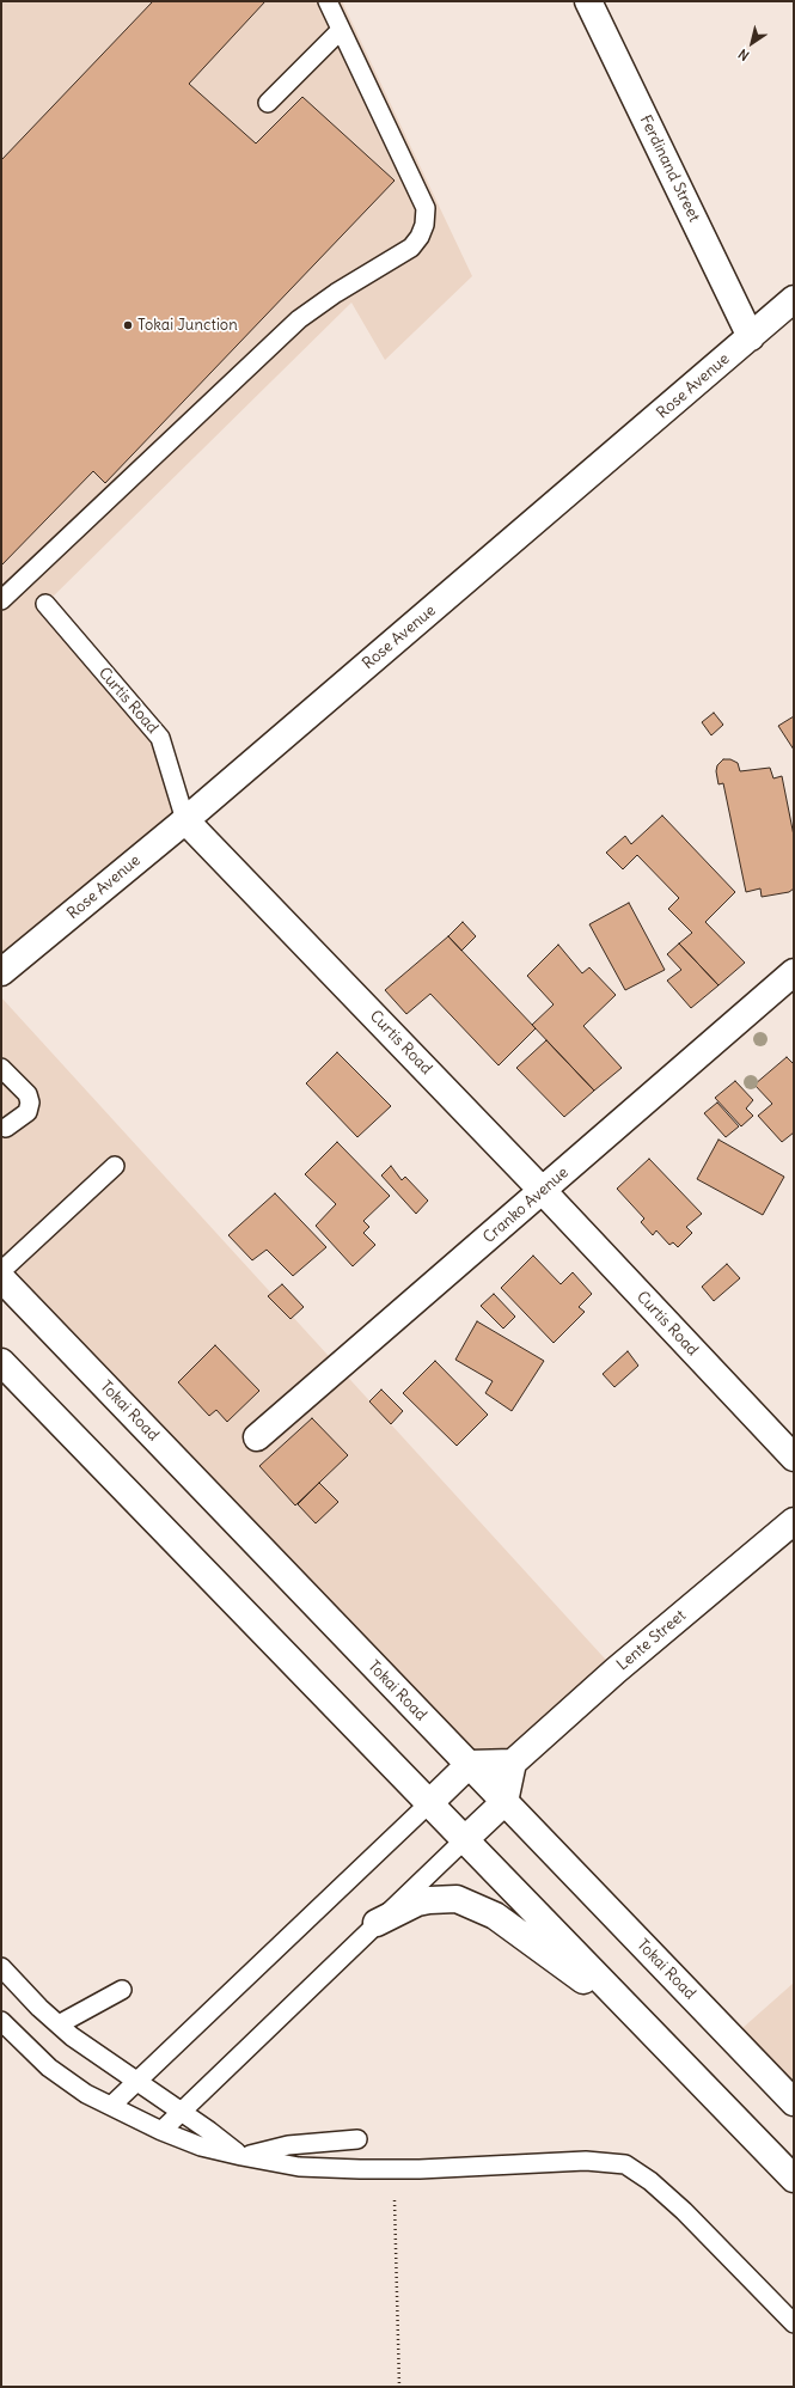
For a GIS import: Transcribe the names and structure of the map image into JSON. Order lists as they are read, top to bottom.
{
  "streets": {
    "street": [
      "Ferdinand Street",
      "Rose Avenue",
      "Curtis Road",
      "Cranko Avenue",
      "Tokai Road",
      "Lente Street"
    ]
  },
  "crossings": [
    ["Ferdinand Street", "Rose Avenue"],
    ["Rose Avenue", "Curtis Road"],
    ["Curtis Road", "Cranko Avenue"]
  ],
  "places": ["Tokai Junction"],
  "north": "bottom left"
}
